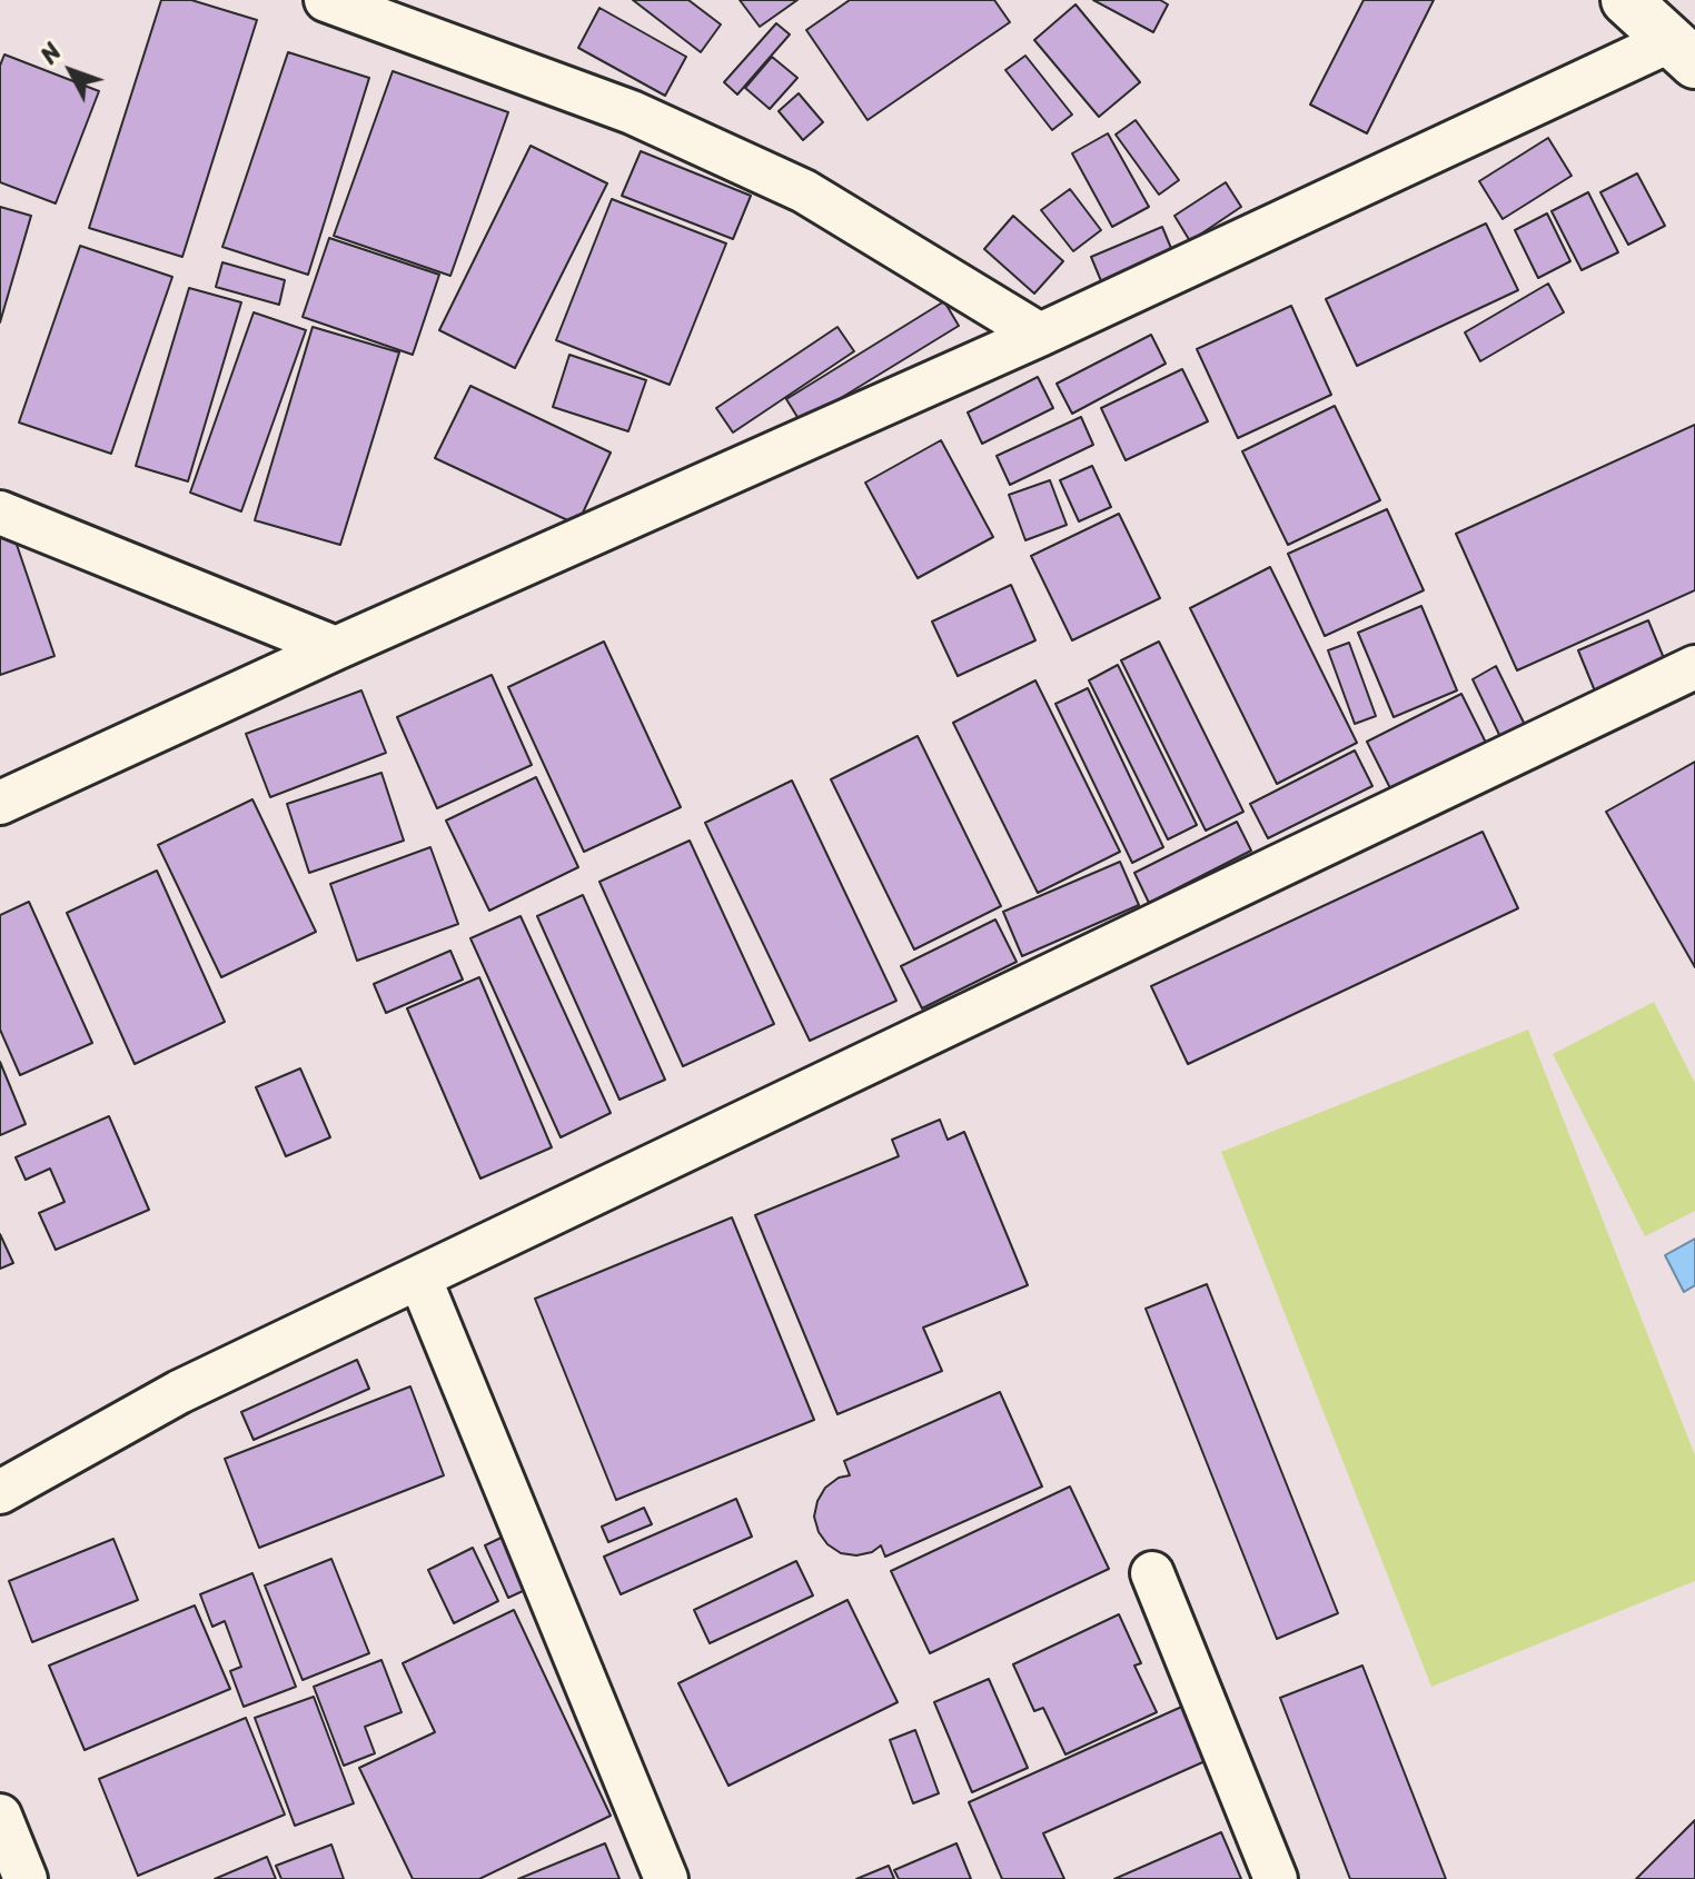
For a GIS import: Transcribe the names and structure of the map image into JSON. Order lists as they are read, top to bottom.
{
  "north": "top left"
}
